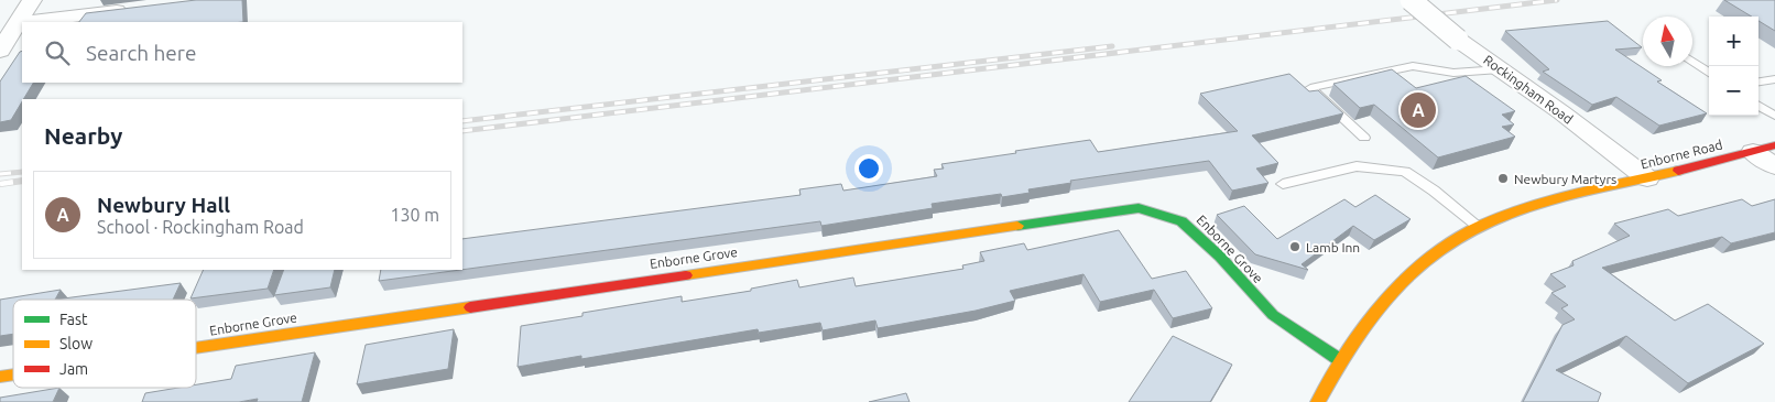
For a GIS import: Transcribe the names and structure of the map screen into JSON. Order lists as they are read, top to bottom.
{
  "streets": {
    "street": ["Rockingham Road", "Enborne Road", "Enborne Grove"]
  },
  "crossings": [
    ["Rockingham Road", "Enborne Road"],
    ["Enborne Road", "Enborne Grove"]
  ],
  "places": ["Newbury Martyrs", "Lamb Inn"],
  "legend": ["Fast", "Slow", "Jam"],
  "north": "top",
  "page": {
    "map_buttons": ["+", "−"],
    "search": "Search here",
    "pins": "A",
    "heading": "Nearby",
    "list": [
      {
        "mark": "A",
        "name": "Newbury Hall",
        "note": "School · Rockingham Road",
        "value": "130 m"
      }
    ]
  }
}
